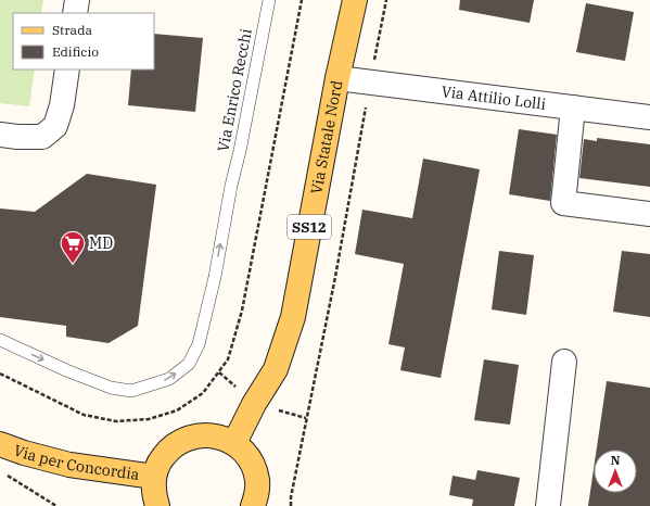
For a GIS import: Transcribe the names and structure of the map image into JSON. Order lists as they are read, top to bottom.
{
  "streets": {
    "main road": ["Via Statale Nord", "SS12", "Via per Concordia"],
    "street": ["Via Attilio Lolli"],
    "lane": ["Via Enrico Recchi"]
  },
  "crossings": [
    ["Via Attilio Lolli", "Via Statale Nord"]
  ],
  "places": {
    "supermarket": ["MD"]
  },
  "legend": ["Strada", "Edificio"],
  "north": "top"
}
